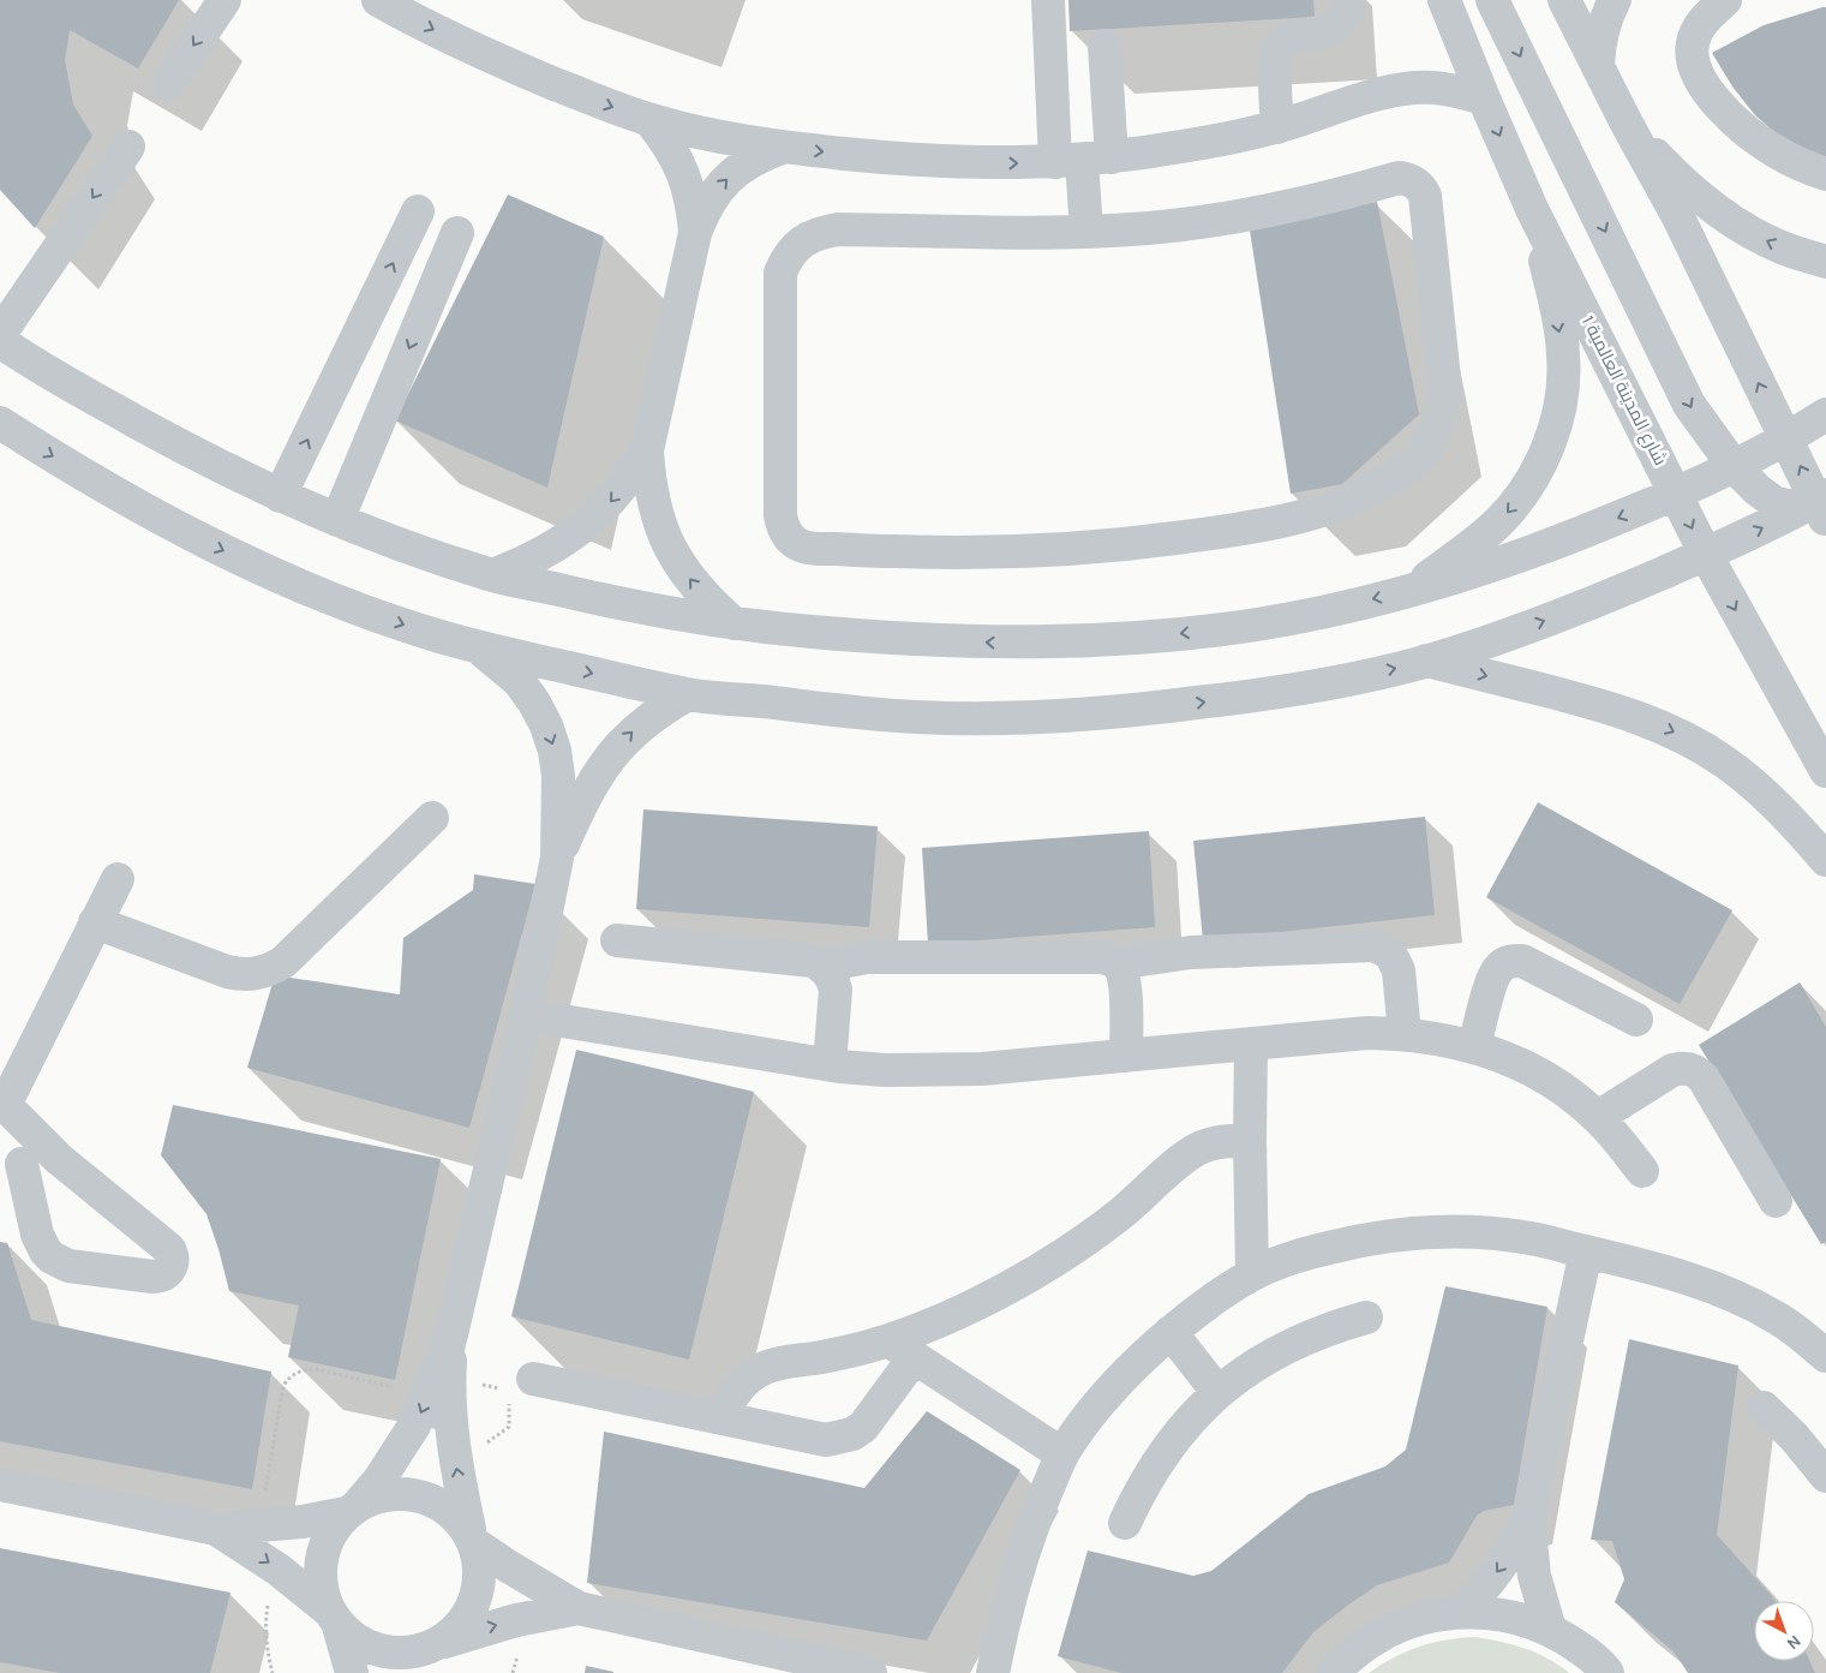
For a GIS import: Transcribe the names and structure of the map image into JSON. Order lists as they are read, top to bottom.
{
  "streets": {
    "street": ["شارع المدينة العالمية 1"]
  },
  "north": "bottom right"
}
